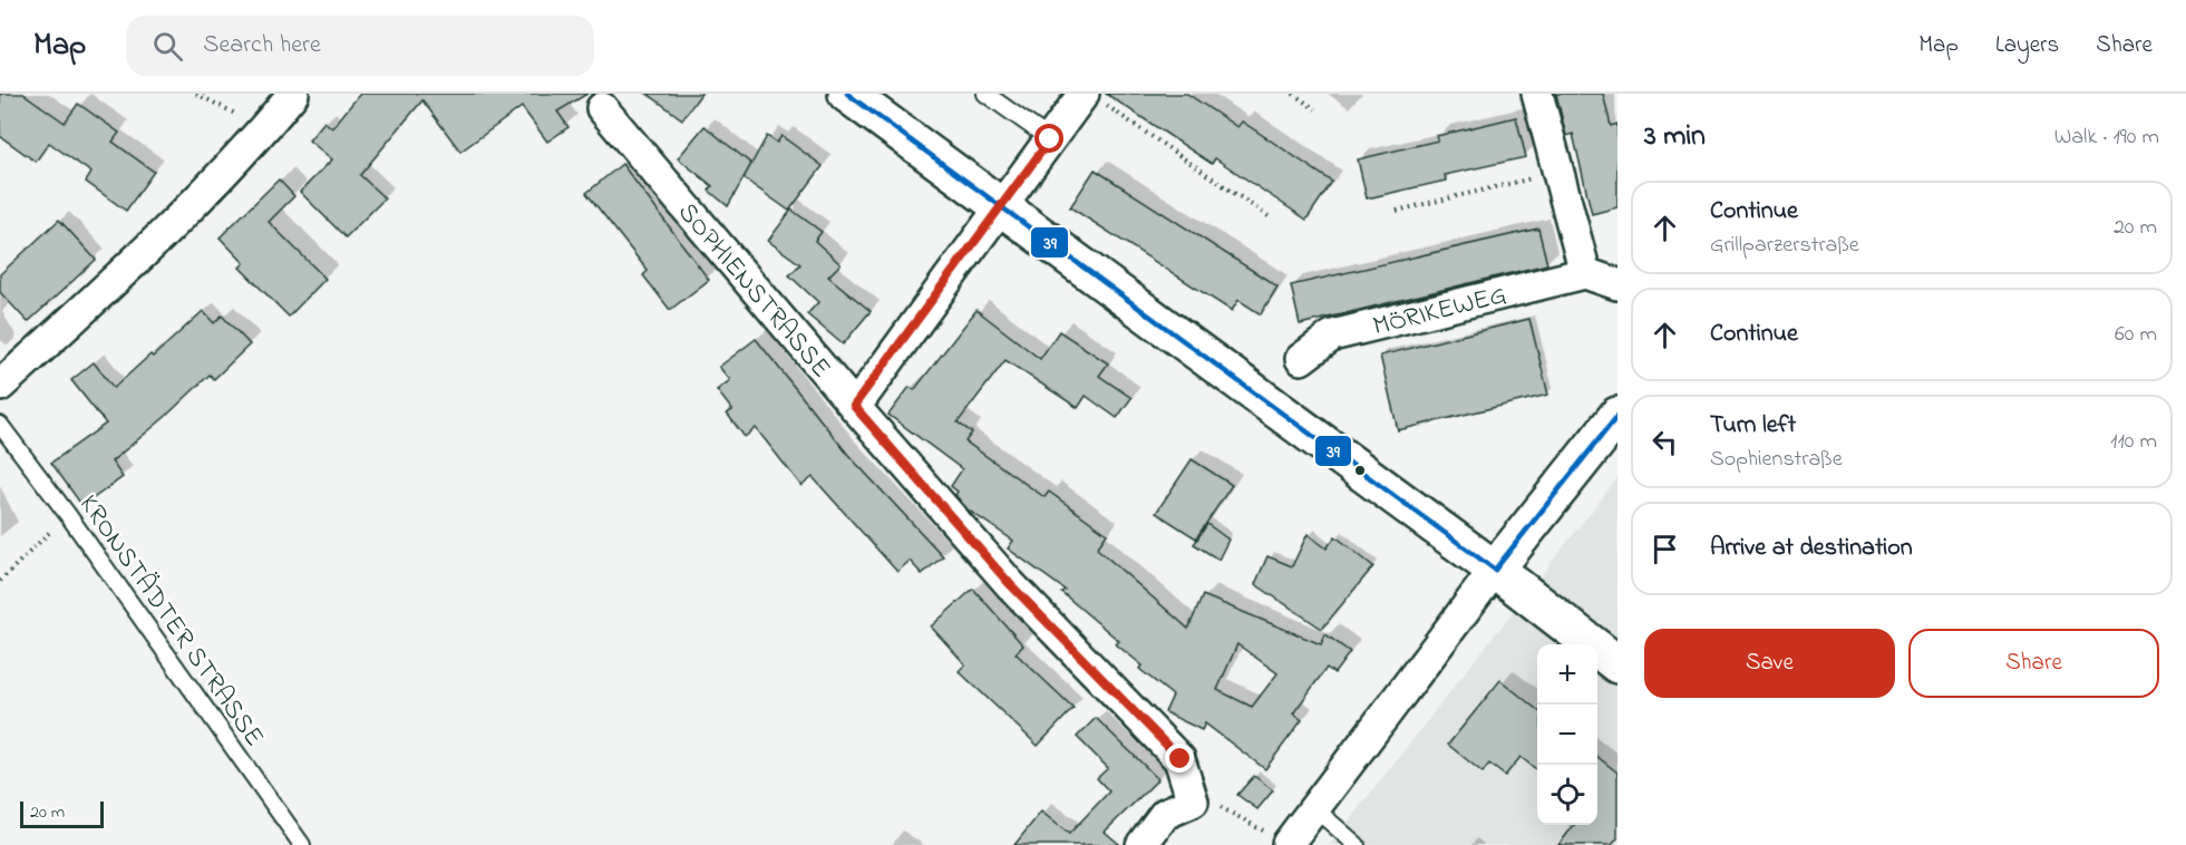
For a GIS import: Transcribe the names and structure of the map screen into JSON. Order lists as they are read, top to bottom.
{
  "streets": {
    "street": ["SOPHIENSTRASSE", "MÖRIKEWEG"],
    "lane": ["KRONSTÄDTER STRASSE"]
  },
  "lines": ["transit line 39"],
  "scale_bar": "20 m",
  "page": {
    "header": "Map",
    "search": "Search here",
    "nav": ["Map", "Layers", "Share"],
    "heading": ["3 min", "Walk · 190 m"],
    "list": [
      ["Continue", "Grillparzerstraße", "20 m"],
      ["Continue", "60 m"],
      ["Turn left", "Sophienstraße", "110 m"],
      "Arrive at destination"
    ],
    "buttons": ["Save", "Share"],
    "map_buttons": ["+", "−"],
    "scale": "20 m"
  }
}
